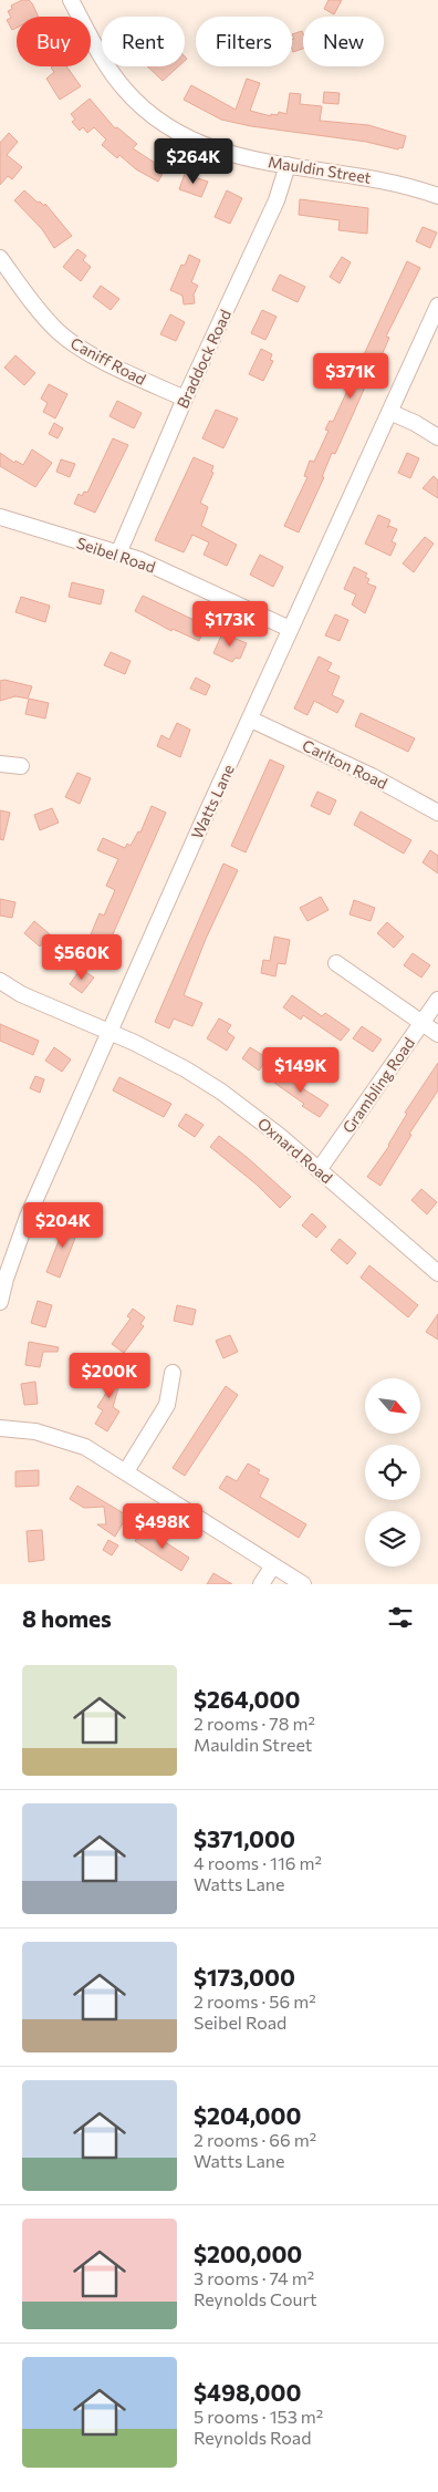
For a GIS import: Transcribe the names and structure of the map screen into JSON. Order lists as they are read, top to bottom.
{
  "streets": {
    "street": [
      "Mauldin Street",
      "Braddock Road",
      "Caniff Road",
      "Seibel Road",
      "Carlton Road",
      "Watts Lane",
      "Grambling Road",
      "Oxnard Road"
    ]
  },
  "crossings": [
    ["Mauldin Street", "Braddock Road"],
    ["Braddock Road", "Caniff Road"],
    ["Braddock Road", "Seibel Road"],
    ["Seibel Road", "Watts Lane"],
    ["Carlton Road", "Watts Lane"],
    ["Watts Lane", "Oxnard Road"],
    ["Grambling Road", "Oxnard Road"]
  ],
  "north": "bottom right",
  "page": {
    "chip": [
      "Buy",
      "Rent",
      "Filters",
      "New"
    ],
    "price": [
      "$264K",
      "$371K",
      "$173K",
      "$560K",
      "$149K",
      "$204K",
      "$200K",
      "$498K"
    ],
    "heading": "8 homes",
    "list": [
      {
        "name": "$264,000",
        "note": "2 rooms · 78 m² · Mauldin Street"
      },
      {
        "name": "$371,000",
        "note": "4 rooms · 116 m² · Watts Lane"
      },
      {
        "name": "$173,000",
        "note": "2 rooms · 56 m² · Seibel Road"
      },
      {
        "name": "$204,000",
        "note": "2 rooms · 66 m² · Watts Lane"
      },
      {
        "name": "$200,000",
        "note": "3 rooms · 74 m² · Reynolds Court"
      },
      {
        "name": "$498,000",
        "note": "5 rooms · 153 m² · Reynolds Road"
      }
    ]
  }
}
